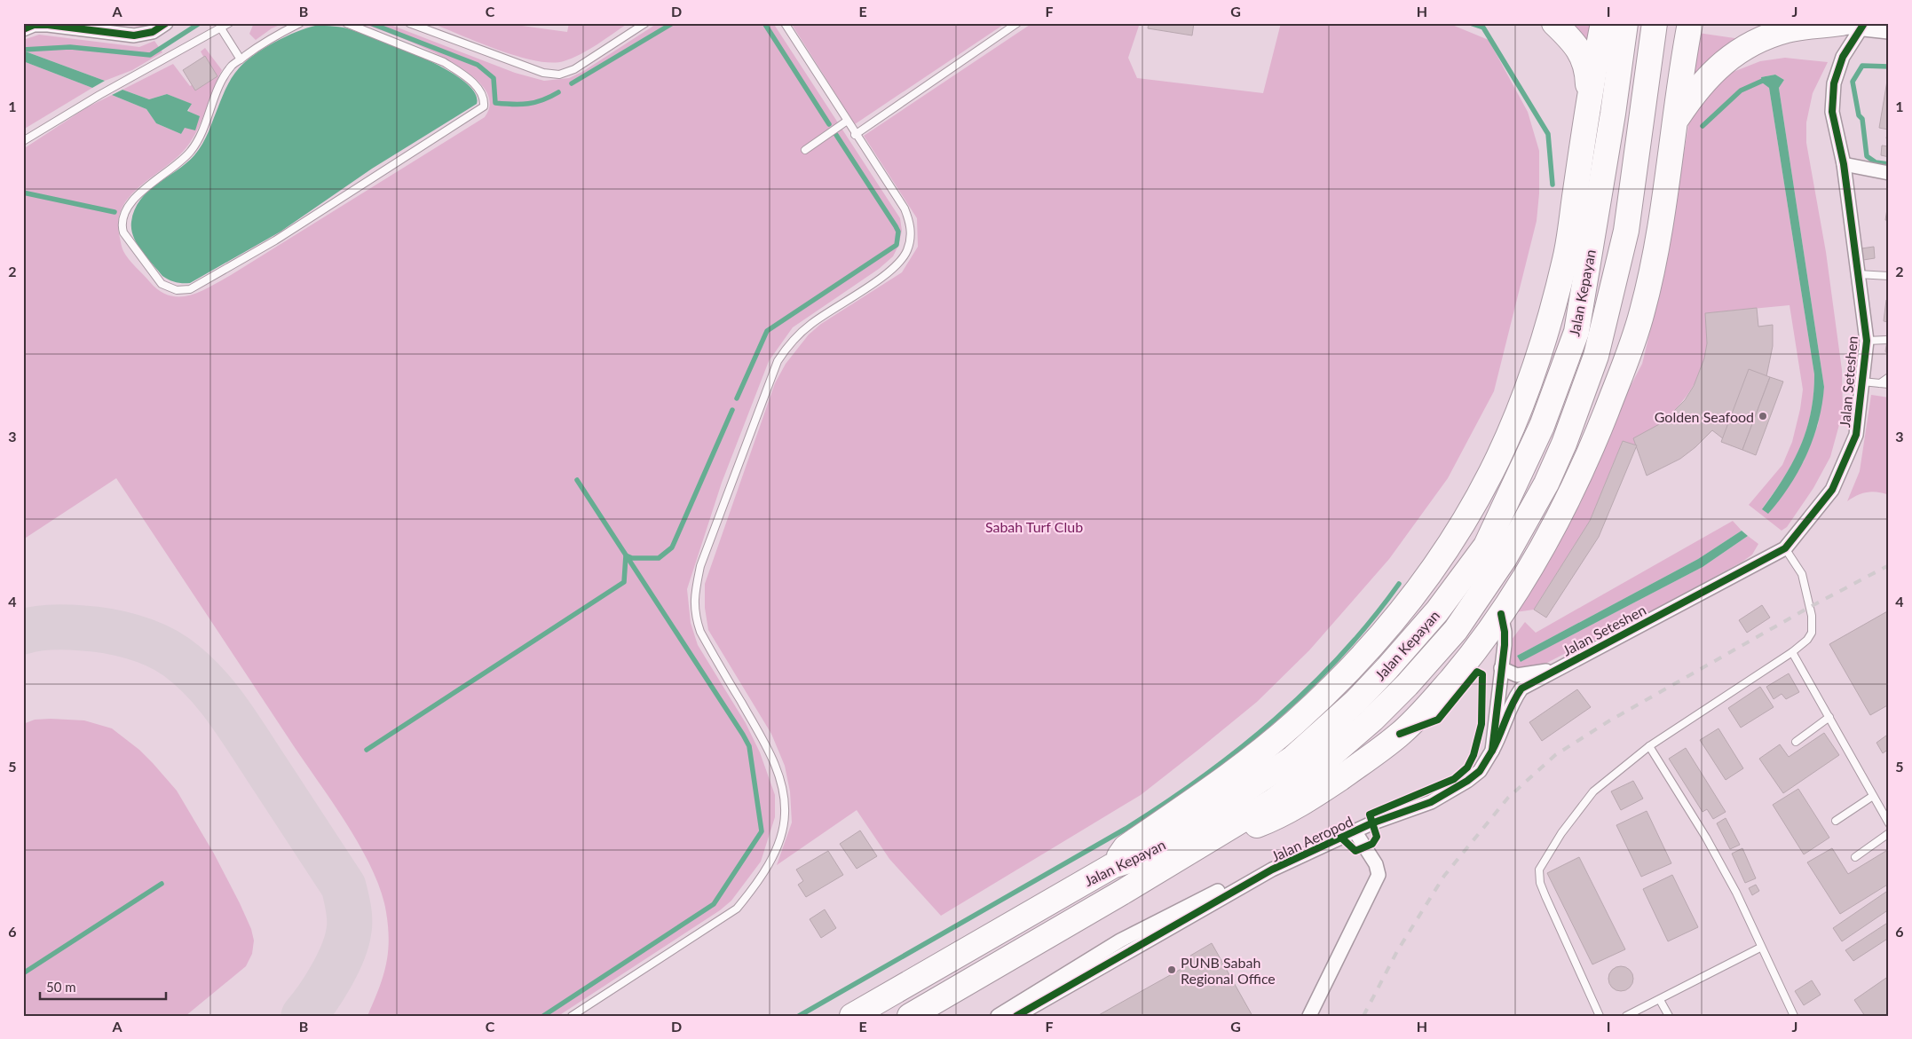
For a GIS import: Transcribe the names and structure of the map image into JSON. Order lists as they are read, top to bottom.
{
  "streets": {
    "highway": ["Jalan Kepayan"],
    "street": ["Jalan Seteshen", "Jalan Aeropod"]
  },
  "crossings": [
    ["Jalan Seteshen", "Jalan Aeropod"]
  ],
  "parks": ["Sabah Turf Club"],
  "places": ["Golden Seafood", "PUNB Sabah Regional Office"],
  "scale_bar": "50 m",
  "grid": {
    "columns": [
      "A",
      "B",
      "C",
      "D",
      "E",
      "F",
      "G",
      "H",
      "I",
      "J"
    ],
    "rows": [
      "1",
      "2",
      "3",
      "4",
      "5",
      "6"
    ]
  }
}
